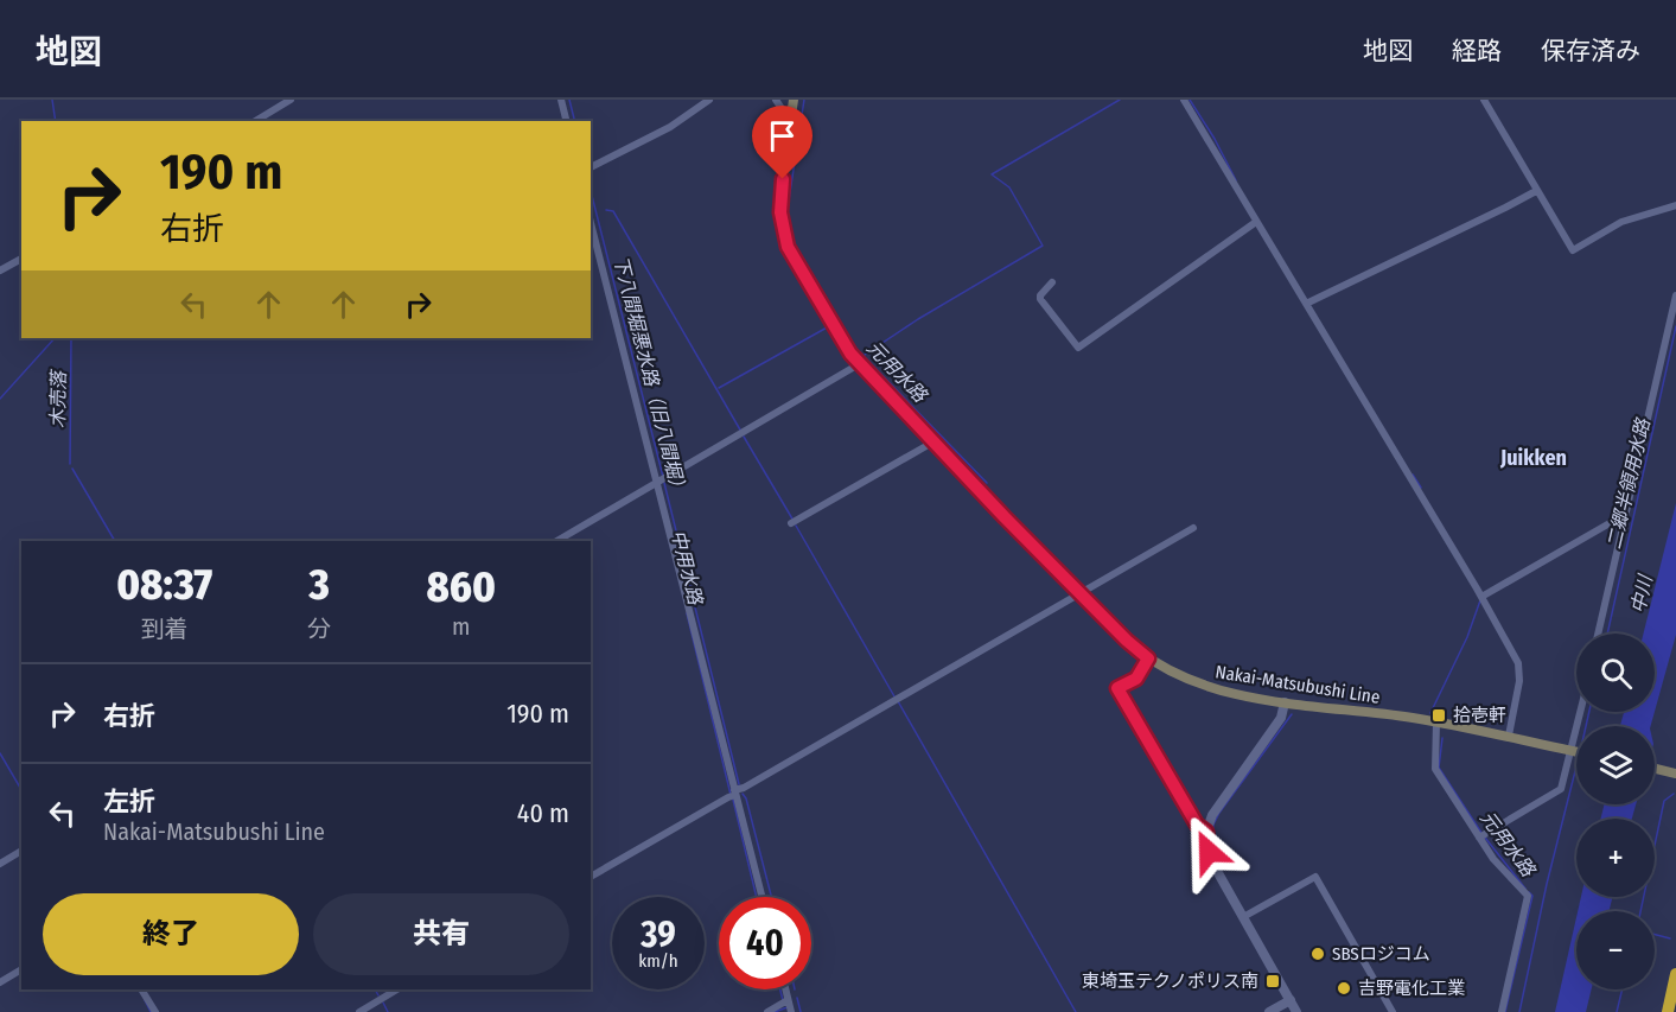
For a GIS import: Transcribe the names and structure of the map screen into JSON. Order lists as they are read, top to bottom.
{
  "streets": {
    "main road": ["Nakai-Matsubushi Line"]
  },
  "districts": ["Juikken"],
  "water": [
    "元用水路",
    "下八間堀悪水路（旧八間堀）",
    "木売落",
    "二郷半領用水路",
    "中用水路",
    "中川"
  ],
  "places": {
    "transit": ["拾壱軒", "東埼玉テクノポリス南"],
    "other": ["SBSロジコム", "吉野電化工業"]
  },
  "page": {
    "header": "地図",
    "nav": ["地図", "経路", "保存済み"],
    "turn": ["190 m", "右折"],
    "eta": [
      "08:37",
      "到着",
      "3",
      "分",
      "860",
      "m"
    ],
    "map_buttons": ["+", "−"],
    "list": [
      {
        "name": "右折",
        "value": "190 m"
      },
      {
        "name": "左折",
        "note": "Nakai-Matsubushi Line",
        "value": "40 m"
      }
    ],
    "buttons": ["終了", "共有"],
    "speed": "39 km/h",
    "limit": "40"
  }
}
